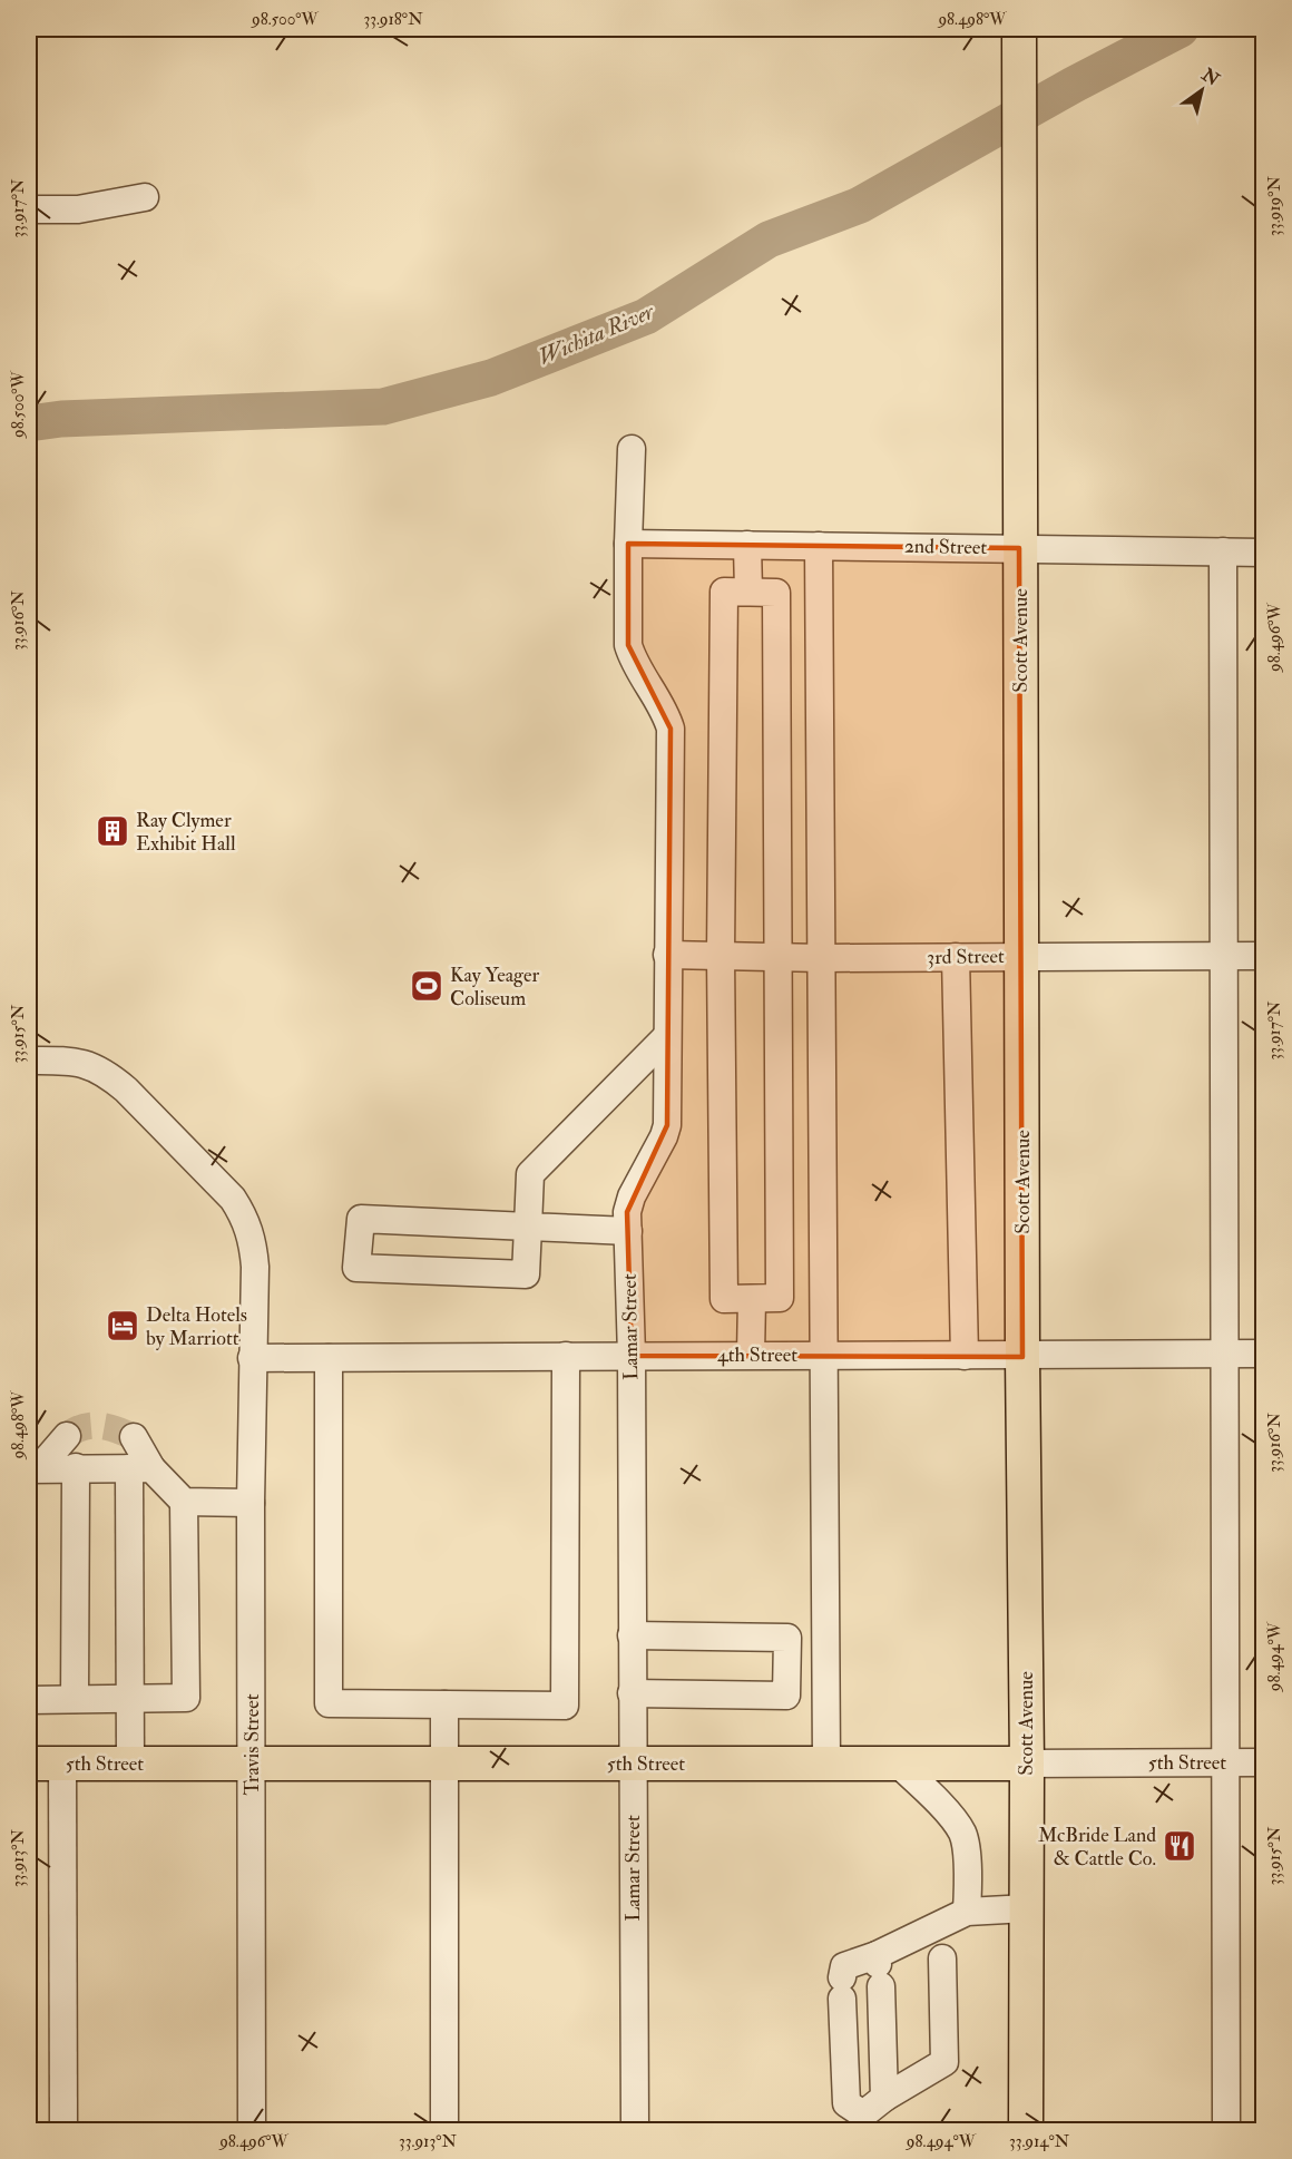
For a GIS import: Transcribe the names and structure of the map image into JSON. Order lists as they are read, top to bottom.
{
  "streets": {
    "main road": ["Scott Avenue", "5th Street"],
    "street": [
      "2nd Street",
      "3rd Street",
      "Lamar Street",
      "4th Street",
      "Travis Street"
    ]
  },
  "crossings": [
    ["2nd Street", "Scott Avenue"],
    ["2nd Street", "Lamar Street"],
    ["Scott Avenue", "3rd Street"],
    ["Scott Avenue", "4th Street"],
    ["Scott Avenue", "5th Street"],
    ["3rd Street", "Lamar Street"],
    ["Lamar Street", "4th Street"],
    ["Lamar Street", "5th Street"],
    ["4th Street", "Travis Street"],
    ["Travis Street", "5th Street"]
  ],
  "water": ["Wichita River"],
  "places": {
    "building": ["Ray Clymer Exhibit Hall"],
    "sports": ["Kay Yeager Coliseum"],
    "hotel": ["Delta Hotels by Marriott"],
    "restaurant": ["McBride Land & Cattle Co."]
  },
  "north": "top right",
  "coordinates": [
    "98.500°W",
    "33.918°N",
    "98.498°W",
    "33.919°N",
    "33.917°N",
    "33.916°N",
    "98.496°W",
    "33.915°N",
    "98.494°W",
    "33.913°N",
    "33.914°N"
  ]
}
